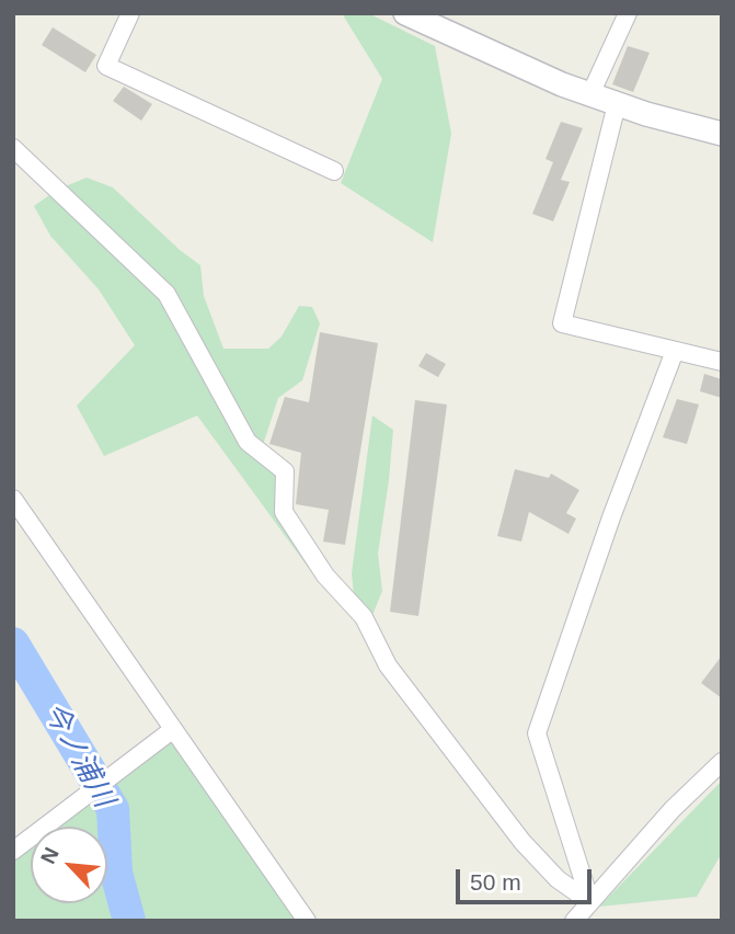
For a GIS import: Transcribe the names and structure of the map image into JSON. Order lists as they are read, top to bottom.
{
  "water": ["今ノ浦川"],
  "scale_bar": "50 m",
  "north": "top left"
}
